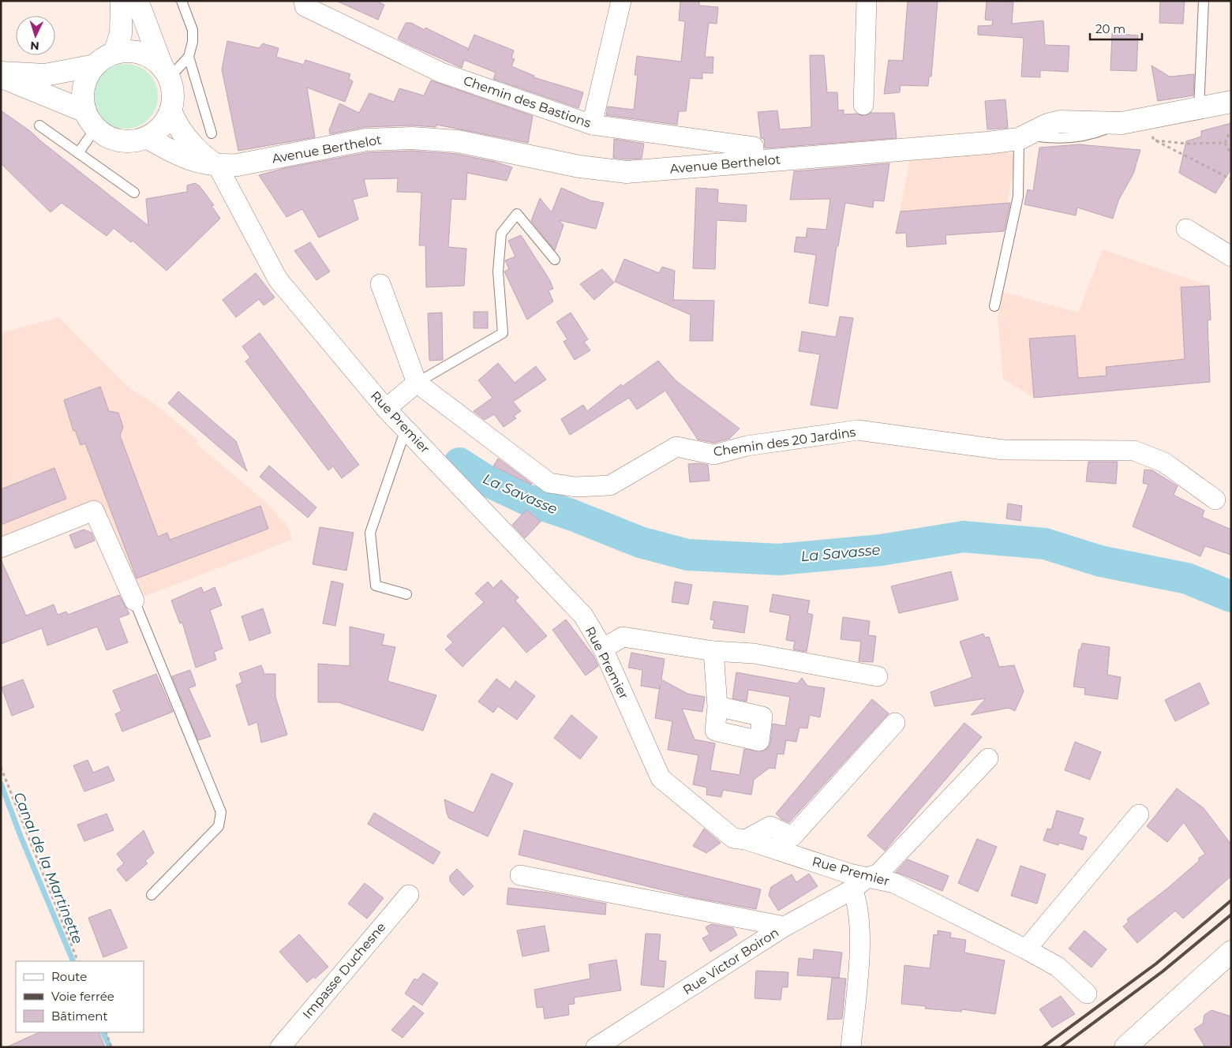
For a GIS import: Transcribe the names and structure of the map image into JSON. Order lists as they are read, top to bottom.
{
  "streets": {
    "main road": ["Avenue Berthelot"],
    "street": [
      "Chemin des Bastions",
      "Rue Premier",
      "Chemin des 20 Jardins",
      "Rue Victor Boiron",
      "Impasse Duchesne"
    ]
  },
  "crossings": [
    ["Chemin des Bastions", "Avenue Berthelot"],
    ["Avenue Berthelot", "Rue Premier"],
    ["Rue Premier", "Rue Victor Boiron"]
  ],
  "water": ["La Savasse", "Canal de la Martinette"],
  "legend": ["Route", "Voie ferrée", "Bâtiment"],
  "scale_bar": "20 m",
  "north": "bottom"
}
